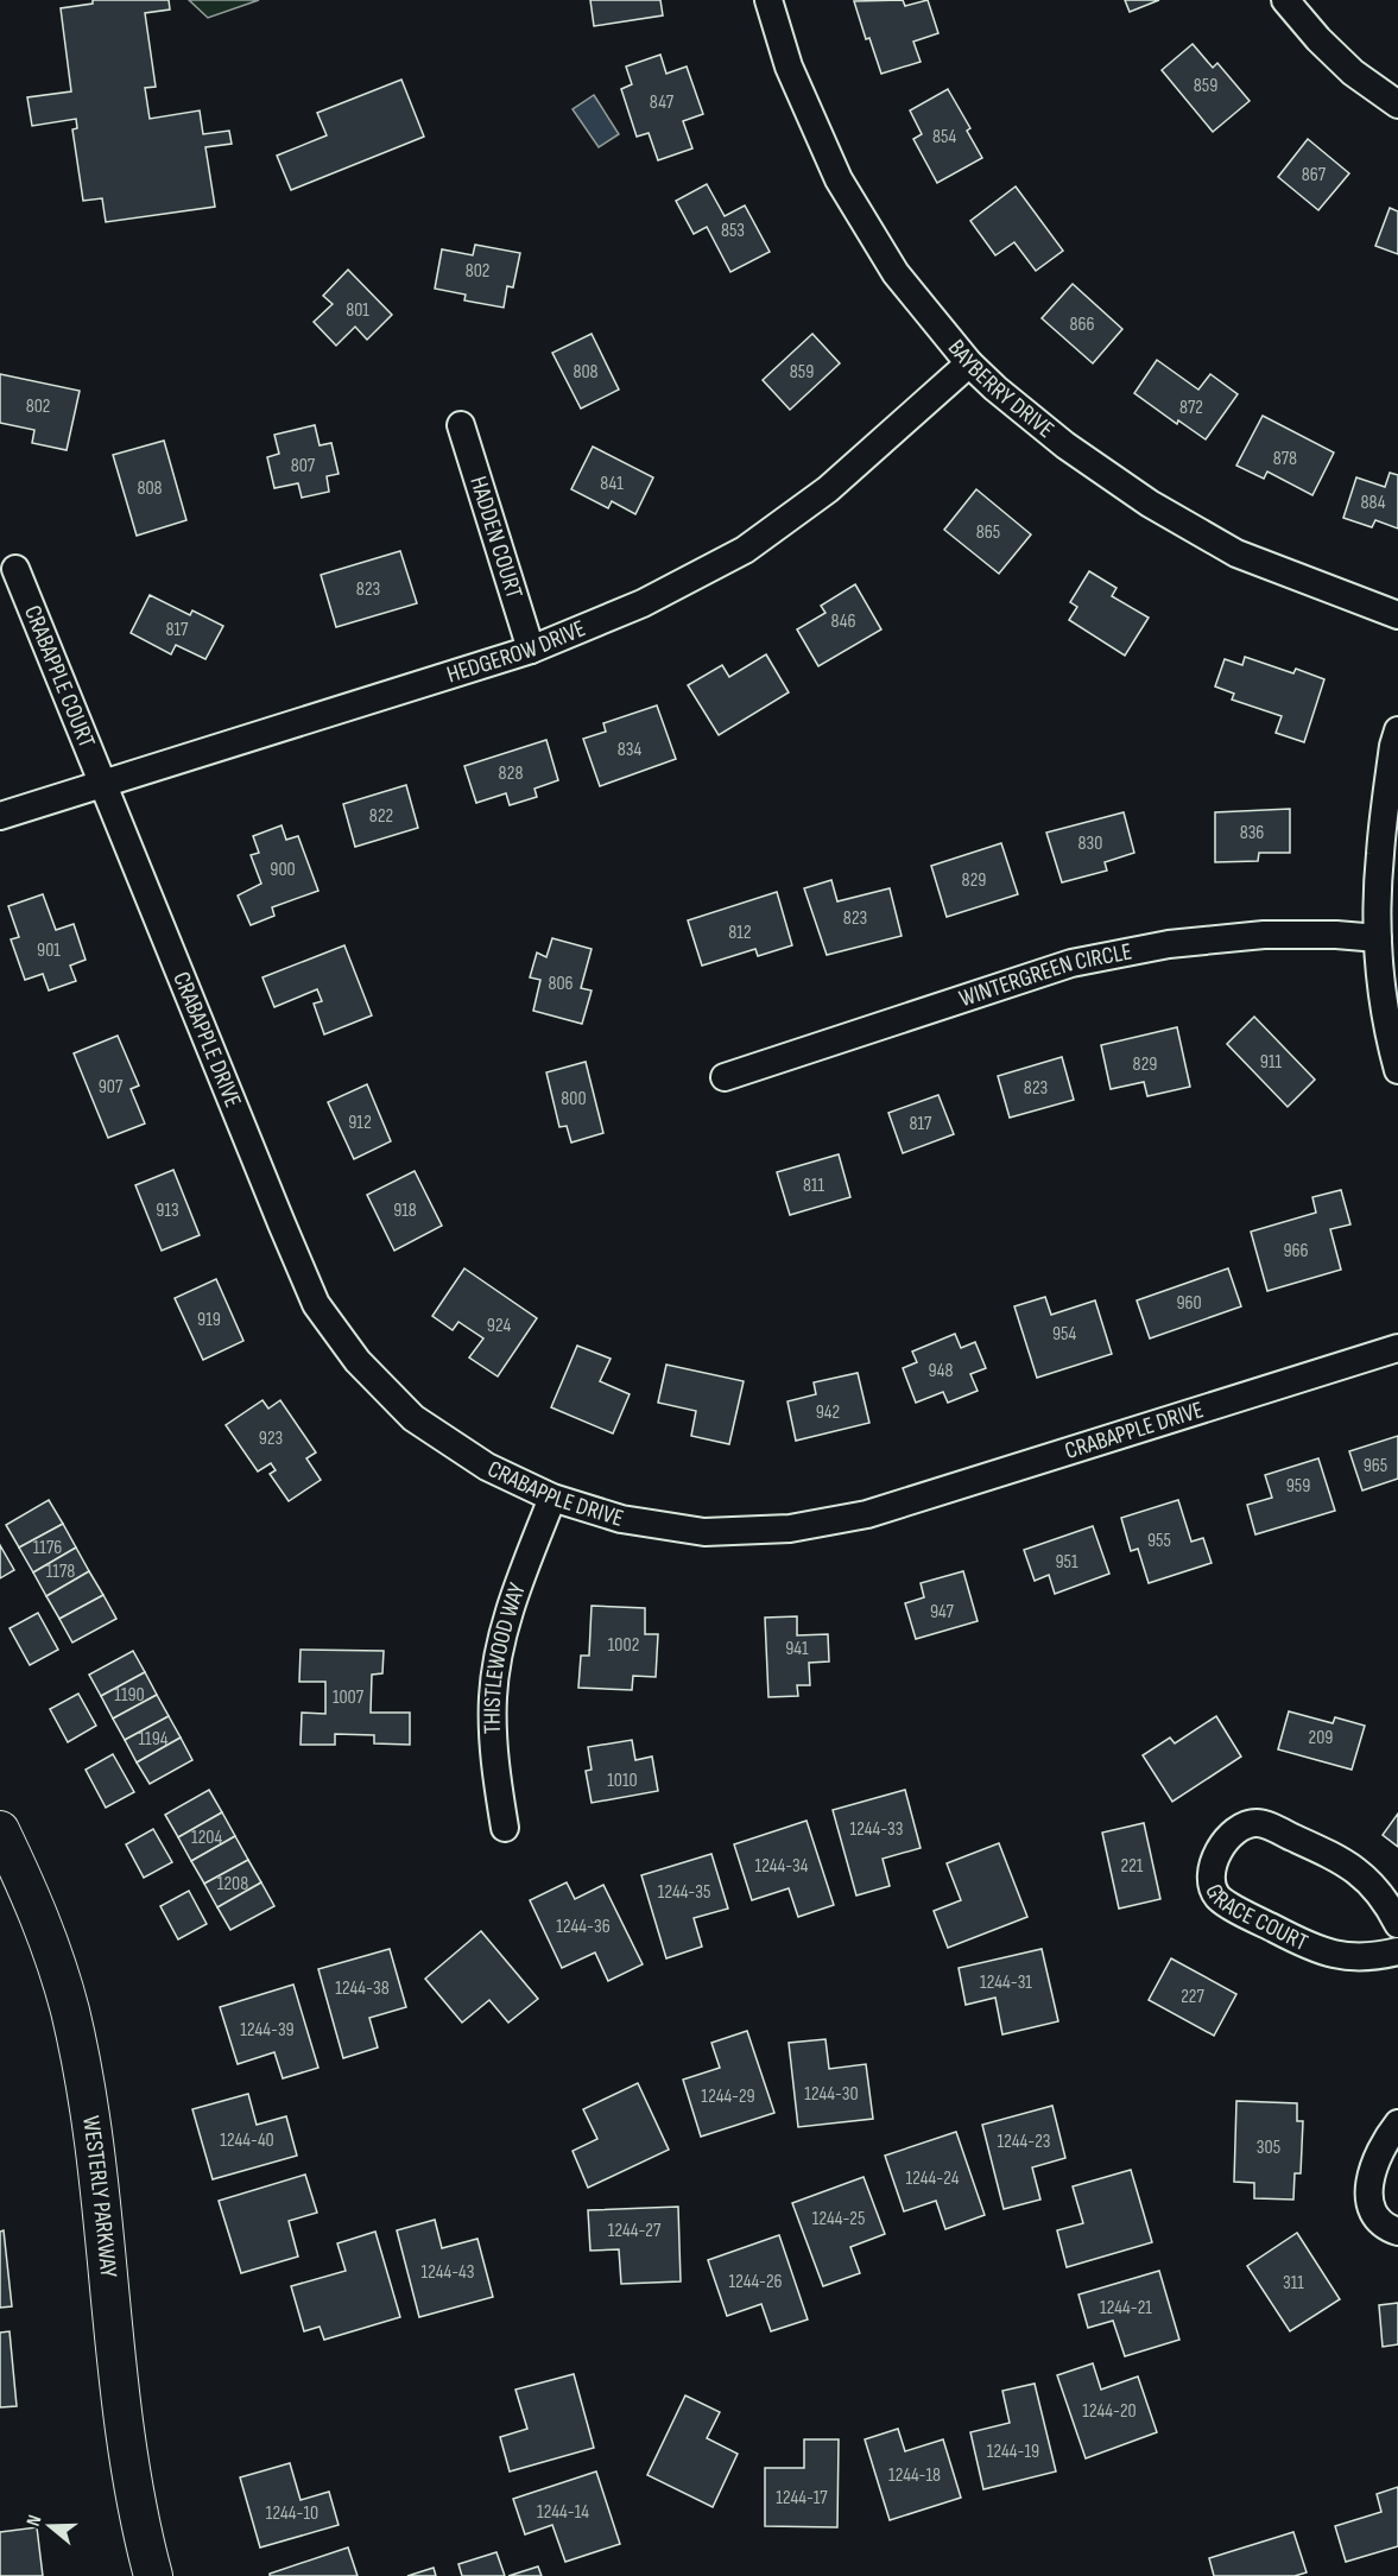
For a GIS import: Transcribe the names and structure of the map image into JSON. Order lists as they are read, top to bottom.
{
  "streets": {
    "main road": ["WESTERLY PARKWAY"],
    "street": [
      "BAYBERRY DRIVE",
      "HADDEN COURT",
      "HEDGEROW DRIVE",
      "CRABAPPLE COURT",
      "WINTERGREEN CIRCLE",
      "CRABAPPLE DRIVE",
      "THISTLEWOOD WAY",
      "GRACE COURT"
    ]
  },
  "crossings": [
    ["BAYBERRY DRIVE", "HEDGEROW DRIVE"],
    ["HADDEN COURT", "HEDGEROW DRIVE"],
    ["HEDGEROW DRIVE", "CRABAPPLE COURT"],
    ["HEDGEROW DRIVE", "CRABAPPLE DRIVE"],
    ["CRABAPPLE COURT", "CRABAPPLE DRIVE"],
    ["CRABAPPLE DRIVE", "THISTLEWOOD WAY"]
  ],
  "house_numbers": [
    "859",
    "847",
    "854",
    "867",
    "853",
    "802",
    "801",
    "866",
    "808",
    "859",
    "802",
    "872",
    "878",
    "807",
    "841",
    "808",
    "884",
    "865",
    "823",
    "846",
    "817",
    "834",
    "828",
    "822",
    "836",
    "830",
    "900",
    "829",
    "823",
    "812",
    "901",
    "806",
    "911",
    "829",
    "907",
    "823",
    "800",
    "912",
    "817",
    "811",
    "913",
    "918",
    "966",
    "960",
    "919",
    "924",
    "954",
    "948",
    "942",
    "923",
    "965",
    "959",
    "955",
    "1176",
    "951",
    "1178",
    "947",
    "1002",
    "941",
    "1190",
    "1007",
    "209",
    "1194",
    "1010",
    "1244-33",
    "1204",
    "1244-34",
    "221",
    "1208",
    "1244-35",
    "1244-36",
    "1244-31",
    "1244-38",
    "227",
    "1244-39",
    "1244-30",
    "1244-29",
    "1244-40",
    "1244-23",
    "305",
    "1244-24",
    "1244-25",
    "1244-27",
    "1244-43",
    "1244-26",
    "311",
    "1244-21",
    "1244-20",
    "1244-19",
    "1244-18",
    "1244-17",
    "1244-14",
    "1244-10"
  ],
  "north": "left"
}
